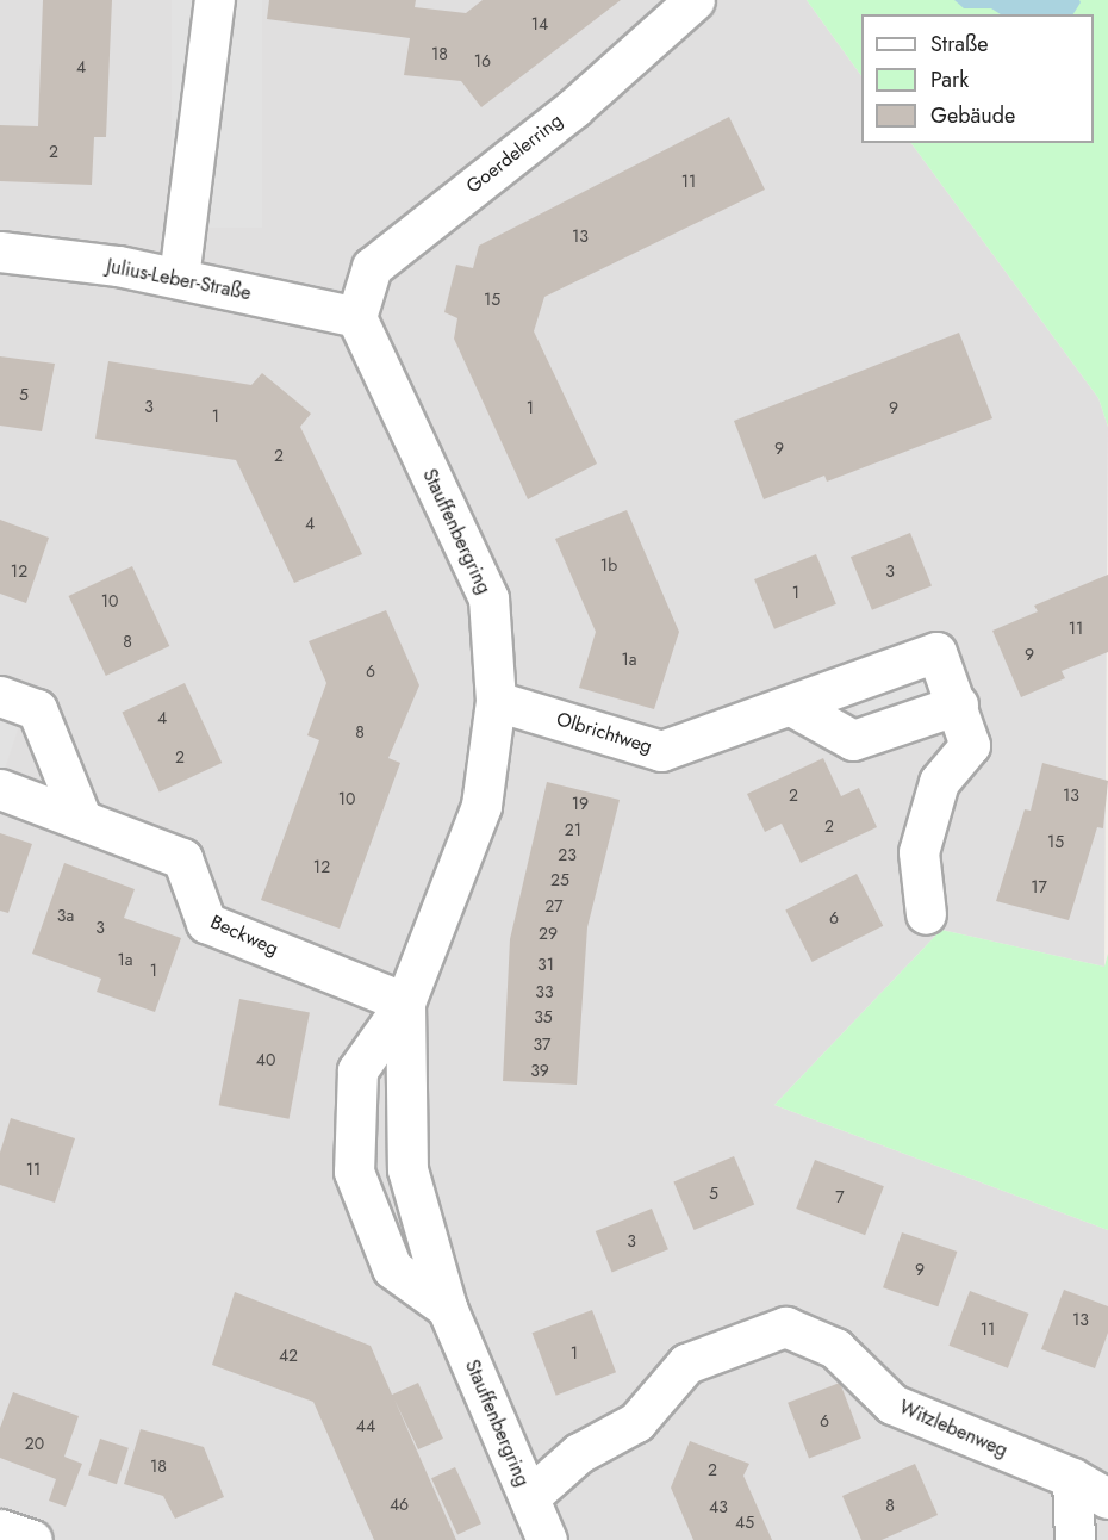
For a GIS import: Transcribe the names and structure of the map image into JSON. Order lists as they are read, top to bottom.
{
  "streets": {
    "street": [
      "Goerdelerring",
      "Julius-Leber-Straße",
      "Stauffenbergring",
      "Olbrichtweg",
      "Beckweg",
      "Witzlebenweg"
    ]
  },
  "crossings": [
    ["Goerdelerring", "Julius-Leber-Straße"],
    ["Goerdelerring", "Stauffenbergring"],
    ["Julius-Leber-Straße", "Stauffenbergring"],
    ["Stauffenbergring", "Olbrichtweg"],
    ["Stauffenbergring", "Beckweg"],
    ["Stauffenbergring", "Witzlebenweg"]
  ],
  "house_numbers": [
    "14",
    "18",
    "16",
    "4",
    "2",
    "11",
    "13",
    "15",
    "5",
    "3",
    "1",
    "9",
    "1",
    "9",
    "2",
    "4",
    "1b",
    "12",
    "3",
    "1",
    "10",
    "11",
    "8",
    "9",
    "1a",
    "6",
    "4",
    "8",
    "2",
    "2",
    "13",
    "10",
    "19",
    "2",
    "21",
    "15",
    "23",
    "12",
    "25",
    "17",
    "27",
    "3a",
    "6",
    "3",
    "29",
    "1a",
    "31",
    "1",
    "33",
    "35",
    "37",
    "40",
    "39",
    "11",
    "5",
    "7",
    "3",
    "9",
    "13",
    "11",
    "1",
    "42",
    "6",
    "44",
    "20",
    "18",
    "2",
    "46",
    "8",
    "43",
    "45"
  ],
  "legend": ["Straße", "Park", "Gebäude"]
}
